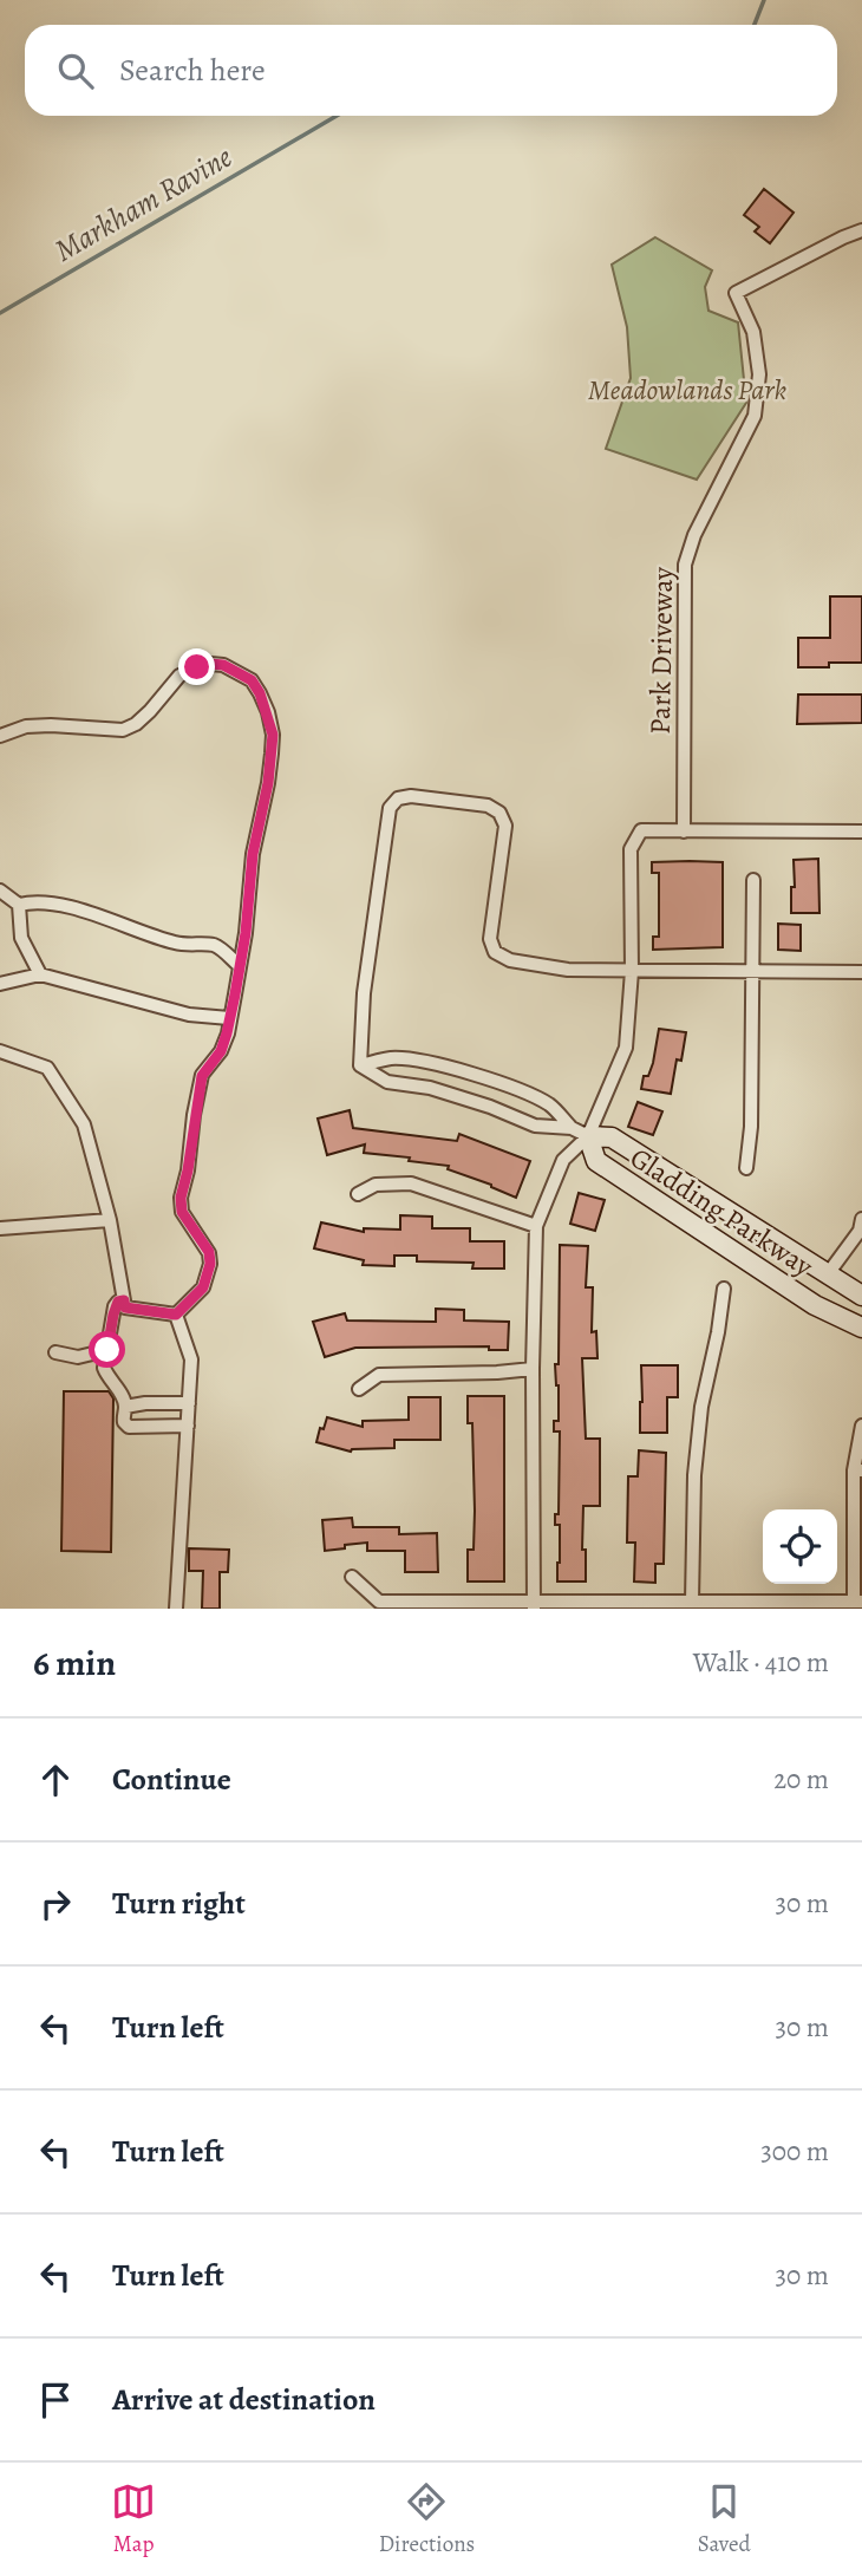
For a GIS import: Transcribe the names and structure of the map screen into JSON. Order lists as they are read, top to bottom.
{
  "streets": {
    "street": ["Park Driveway", "Gladding Parkway"]
  },
  "water": ["Markham Ravine"],
  "parks": ["Meadowlands Park"],
  "page": {
    "search": "Search here",
    "heading": ["6 min", "Walk · 410 m"],
    "list": [
      ["Continue", "20 m"],
      ["Turn right", "30 m"],
      ["Turn left", "30 m"],
      ["Turn left", "300 m"],
      ["Turn left", "30 m"],
      "Arrive at destination"
    ],
    "nav": ["Map", "Directions", "Saved"]
  }
}
